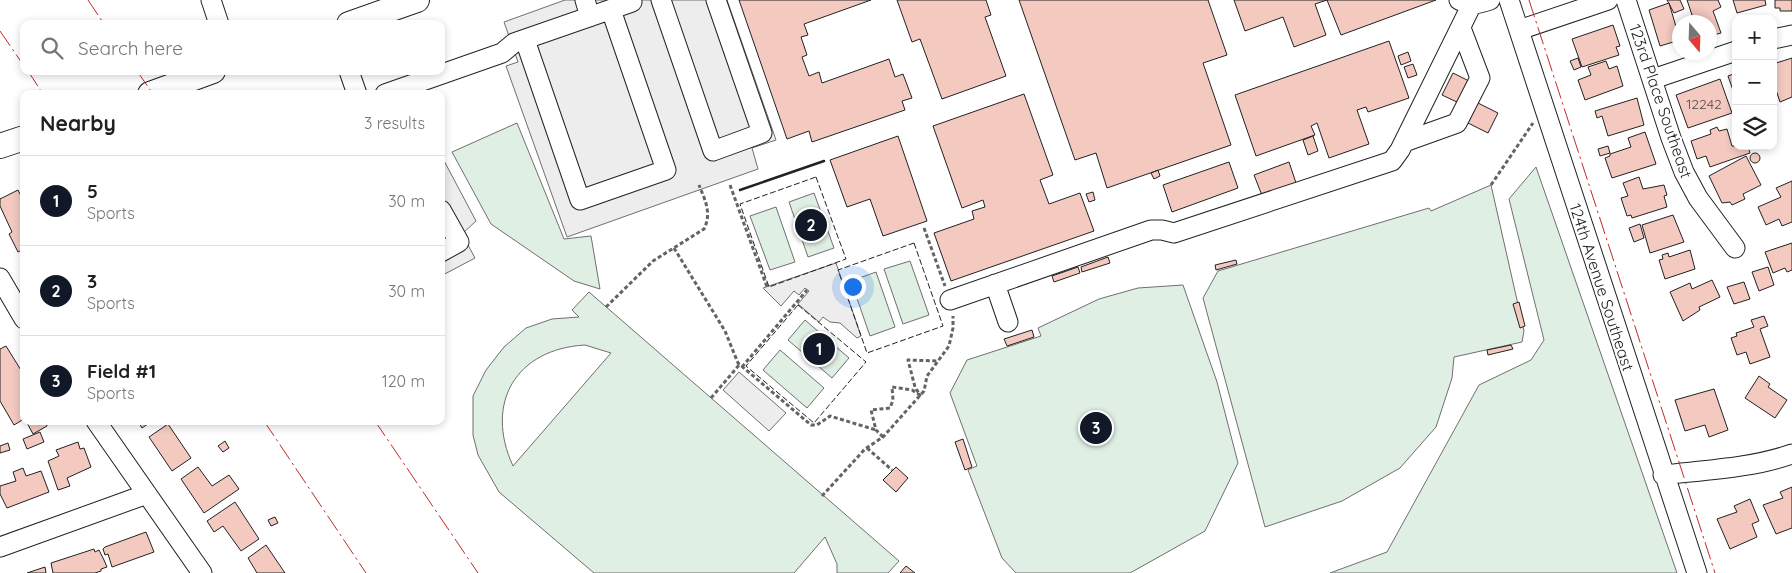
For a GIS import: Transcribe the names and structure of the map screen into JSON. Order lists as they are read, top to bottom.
{
  "streets": {
    "street": ["123rd Place Southeast", "124th Avenue Southeast"]
  },
  "house_numbers": ["12242"],
  "north": "bottom",
  "page": {
    "map_buttons": ["+", "−"],
    "search": "Search here",
    "heading": ["Nearby", "3 results"],
    "list": [
      {
        "mark": "1",
        "name": "5",
        "note": "Sports",
        "value": "30 m"
      },
      {
        "mark": "2",
        "name": "3",
        "note": "Sports",
        "value": "30 m"
      },
      {
        "mark": "3",
        "name": "Field #1",
        "note": "Sports",
        "value": "120 m"
      }
    ],
    "pins": ["2", "1", "3"]
  }
}
